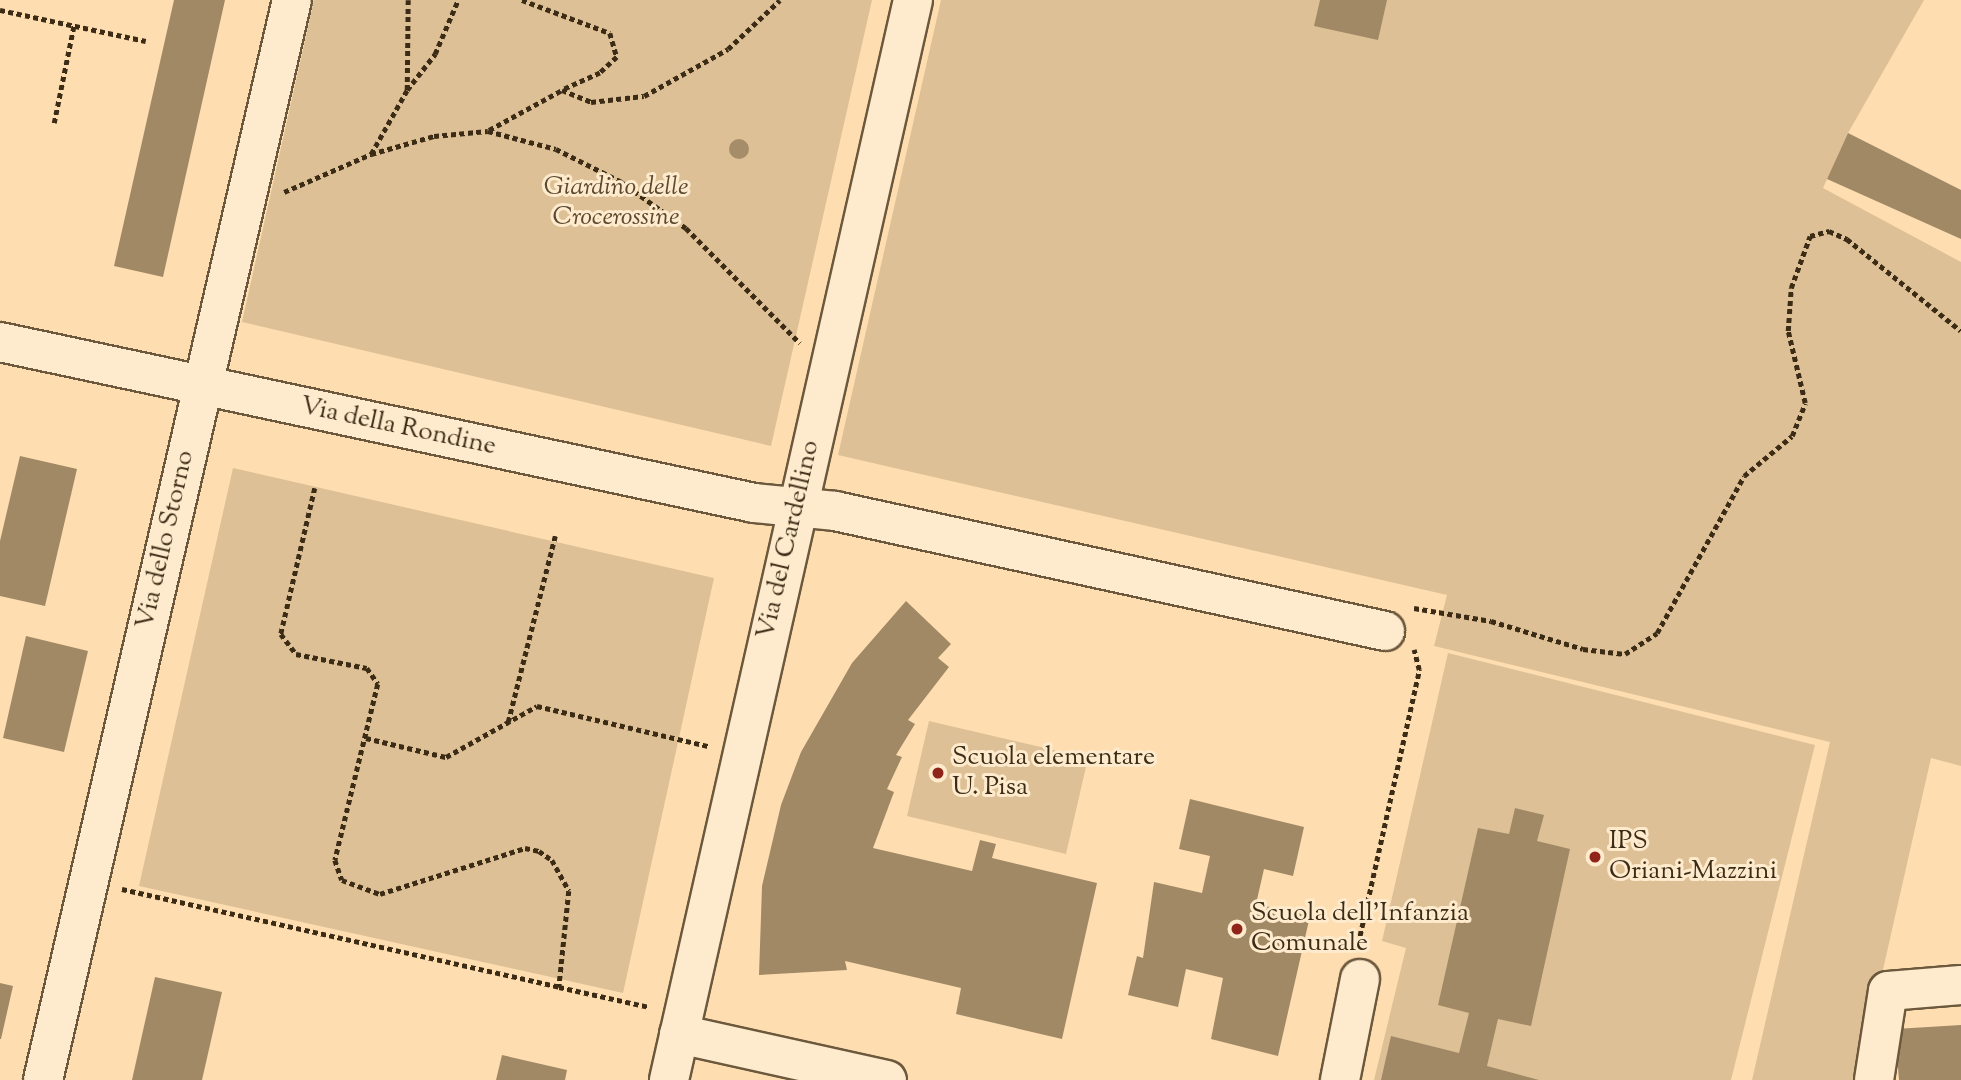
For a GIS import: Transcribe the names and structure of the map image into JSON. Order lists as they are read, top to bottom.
{
  "streets": {
    "street": ["Via della Rondine", "Via dello Storno", "Via del Cardellino"]
  },
  "crossings": [
    ["Via della Rondine", "Via dello Storno"],
    ["Via della Rondine", "Via del Cardellino"]
  ],
  "parks": ["Giardino delle Crocerossine"],
  "places": ["Scuola elementare U. Pisa", "IPS Oriani-Mazzini", "Scuola dell'Infanzia Comunale"]
}
